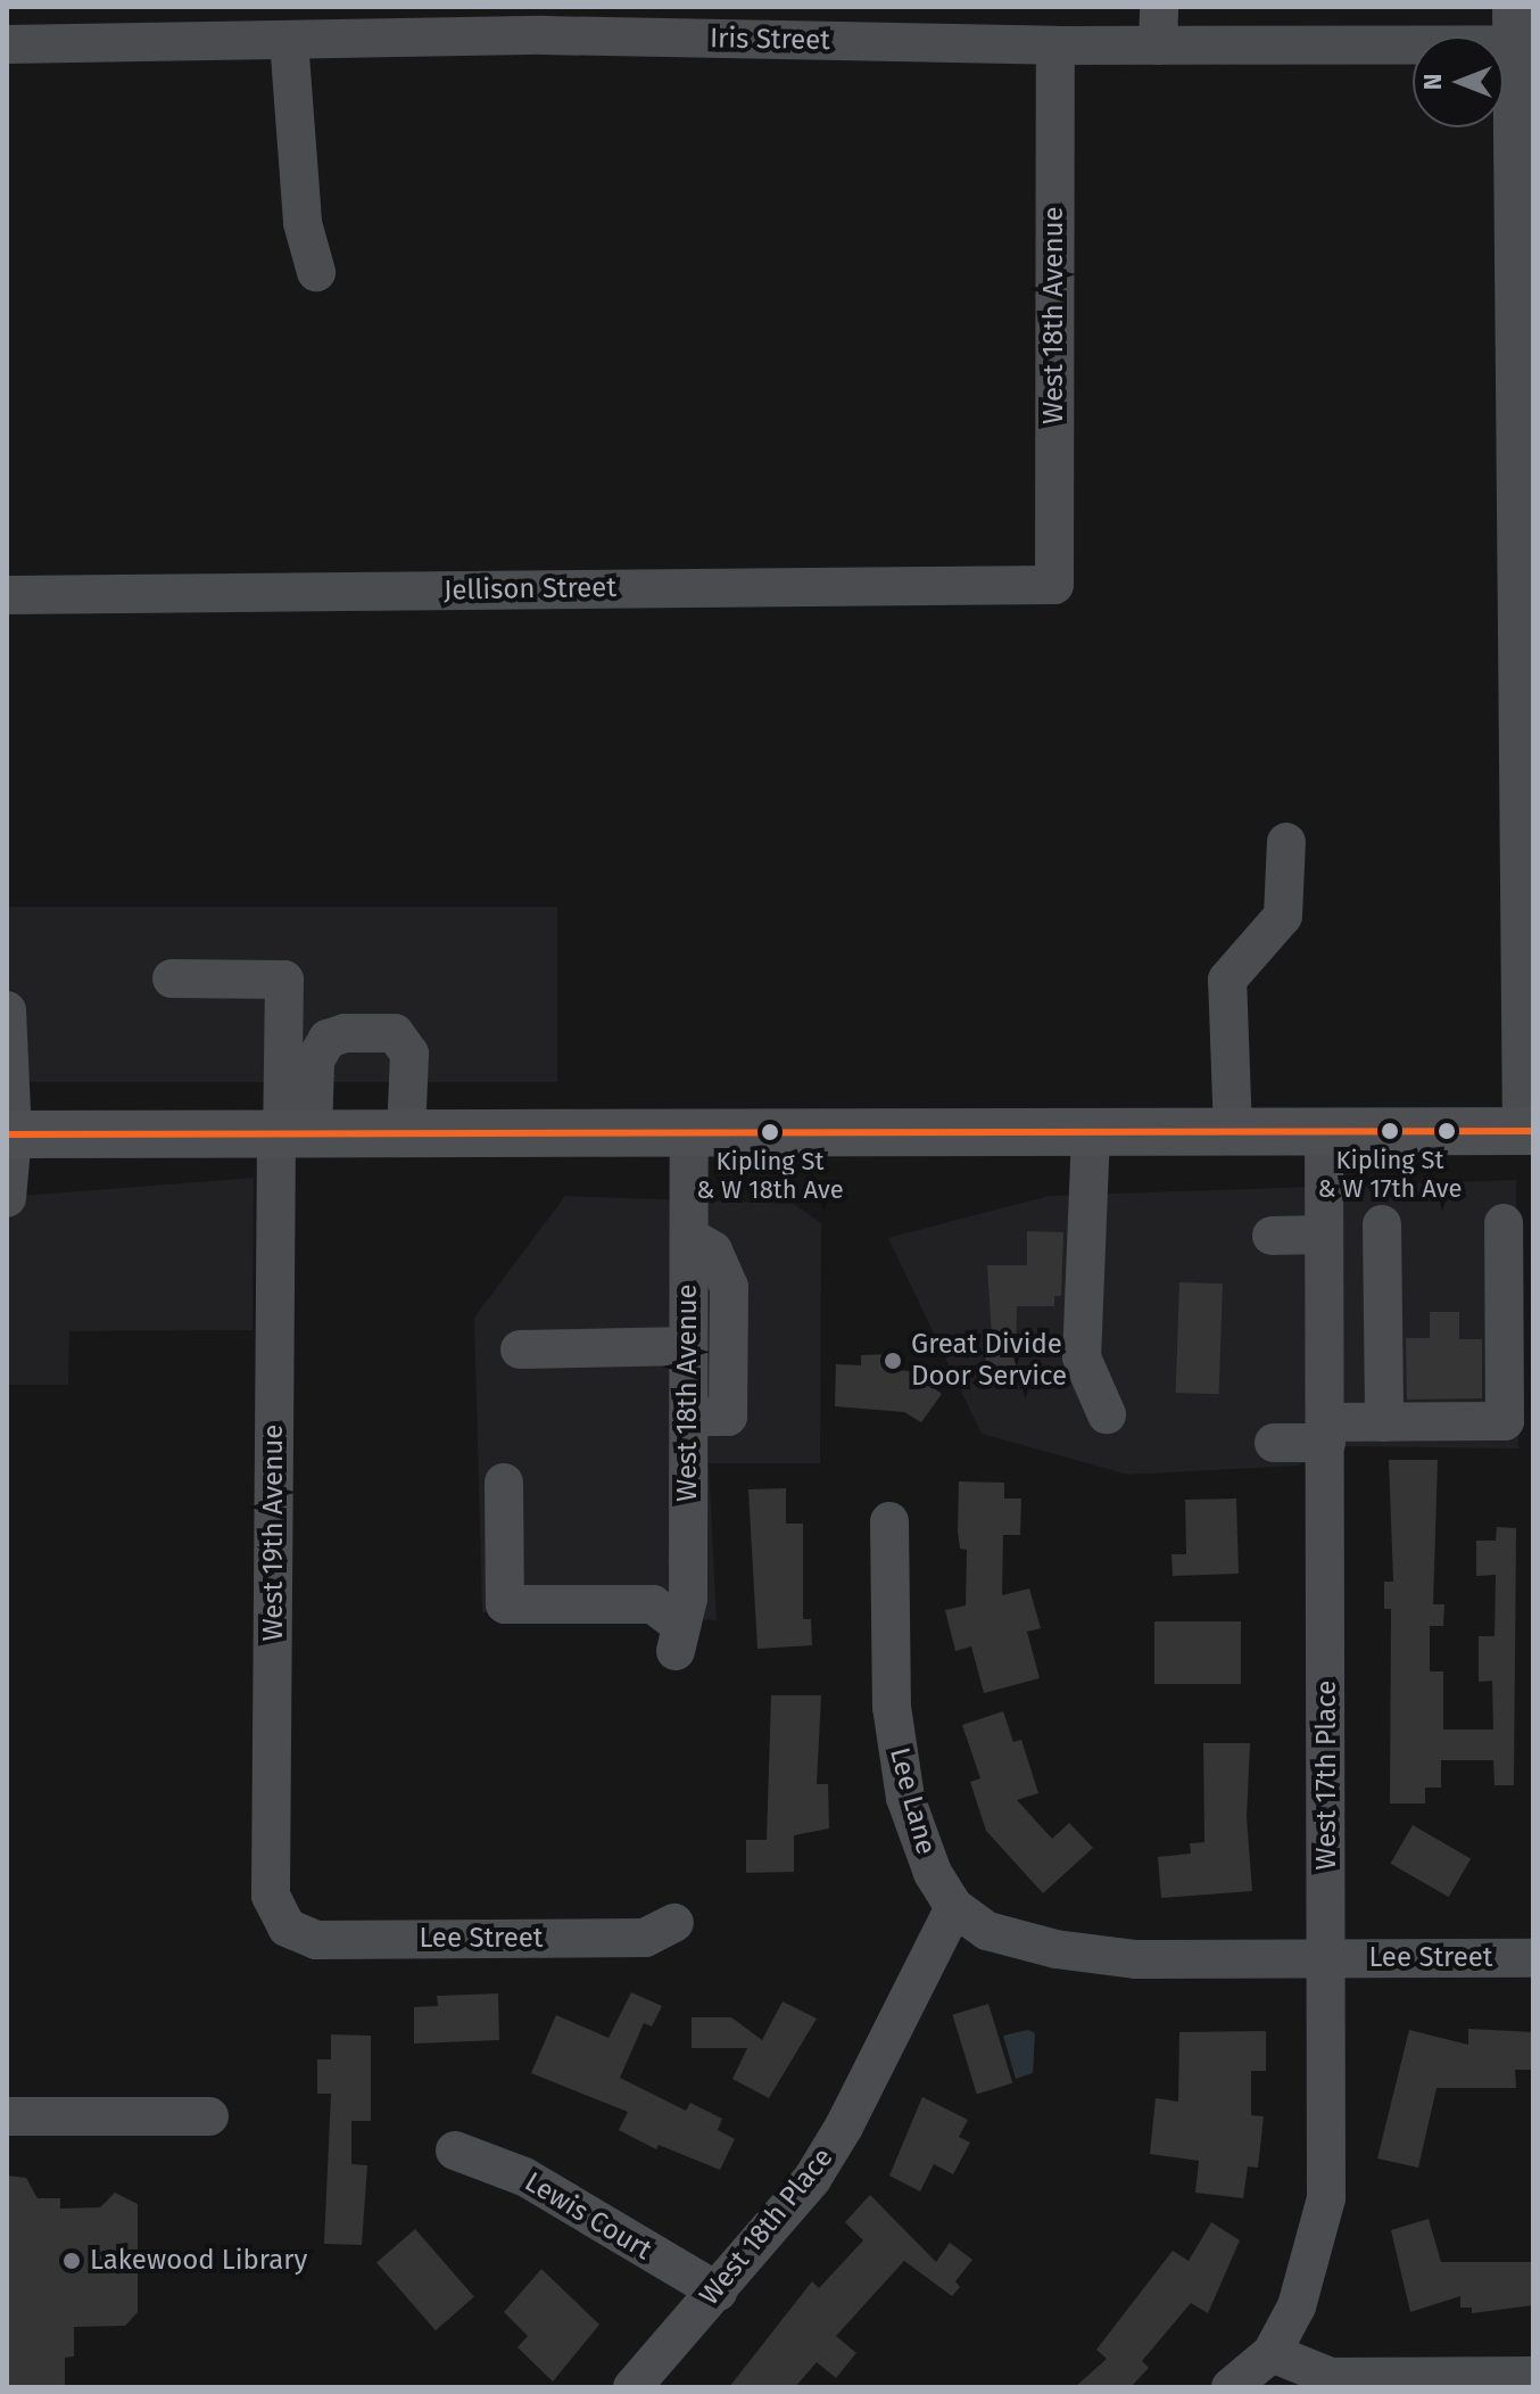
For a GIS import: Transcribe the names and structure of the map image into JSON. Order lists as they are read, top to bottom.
{
  "streets": {
    "street": [
      "Iris Street",
      "West 18th Avenue",
      "Jellison Street",
      "West 19th Avenue",
      "West 17th Place",
      "Lee Lane",
      "Lee Street",
      "Lewis Court",
      "West 18th Place"
    ]
  },
  "crossings": [
    ["Iris Street", "West 18th Avenue"],
    ["West 18th Avenue", "Jellison Street"],
    ["West 19th Avenue", "Lee Street"],
    ["West 17th Place", "Lee Lane"],
    ["West 17th Place", "Lee Street"],
    ["Lee Lane", "Lee Street"],
    ["Lee Lane", "West 18th Place"],
    ["Lewis Court", "West 18th Place"]
  ],
  "places": [
    "Kipling St & W 17th Ave",
    "Kipling St & W 18th Ave",
    "Great Divide Door Service",
    "Lakewood Library"
  ],
  "north": "left"
}
